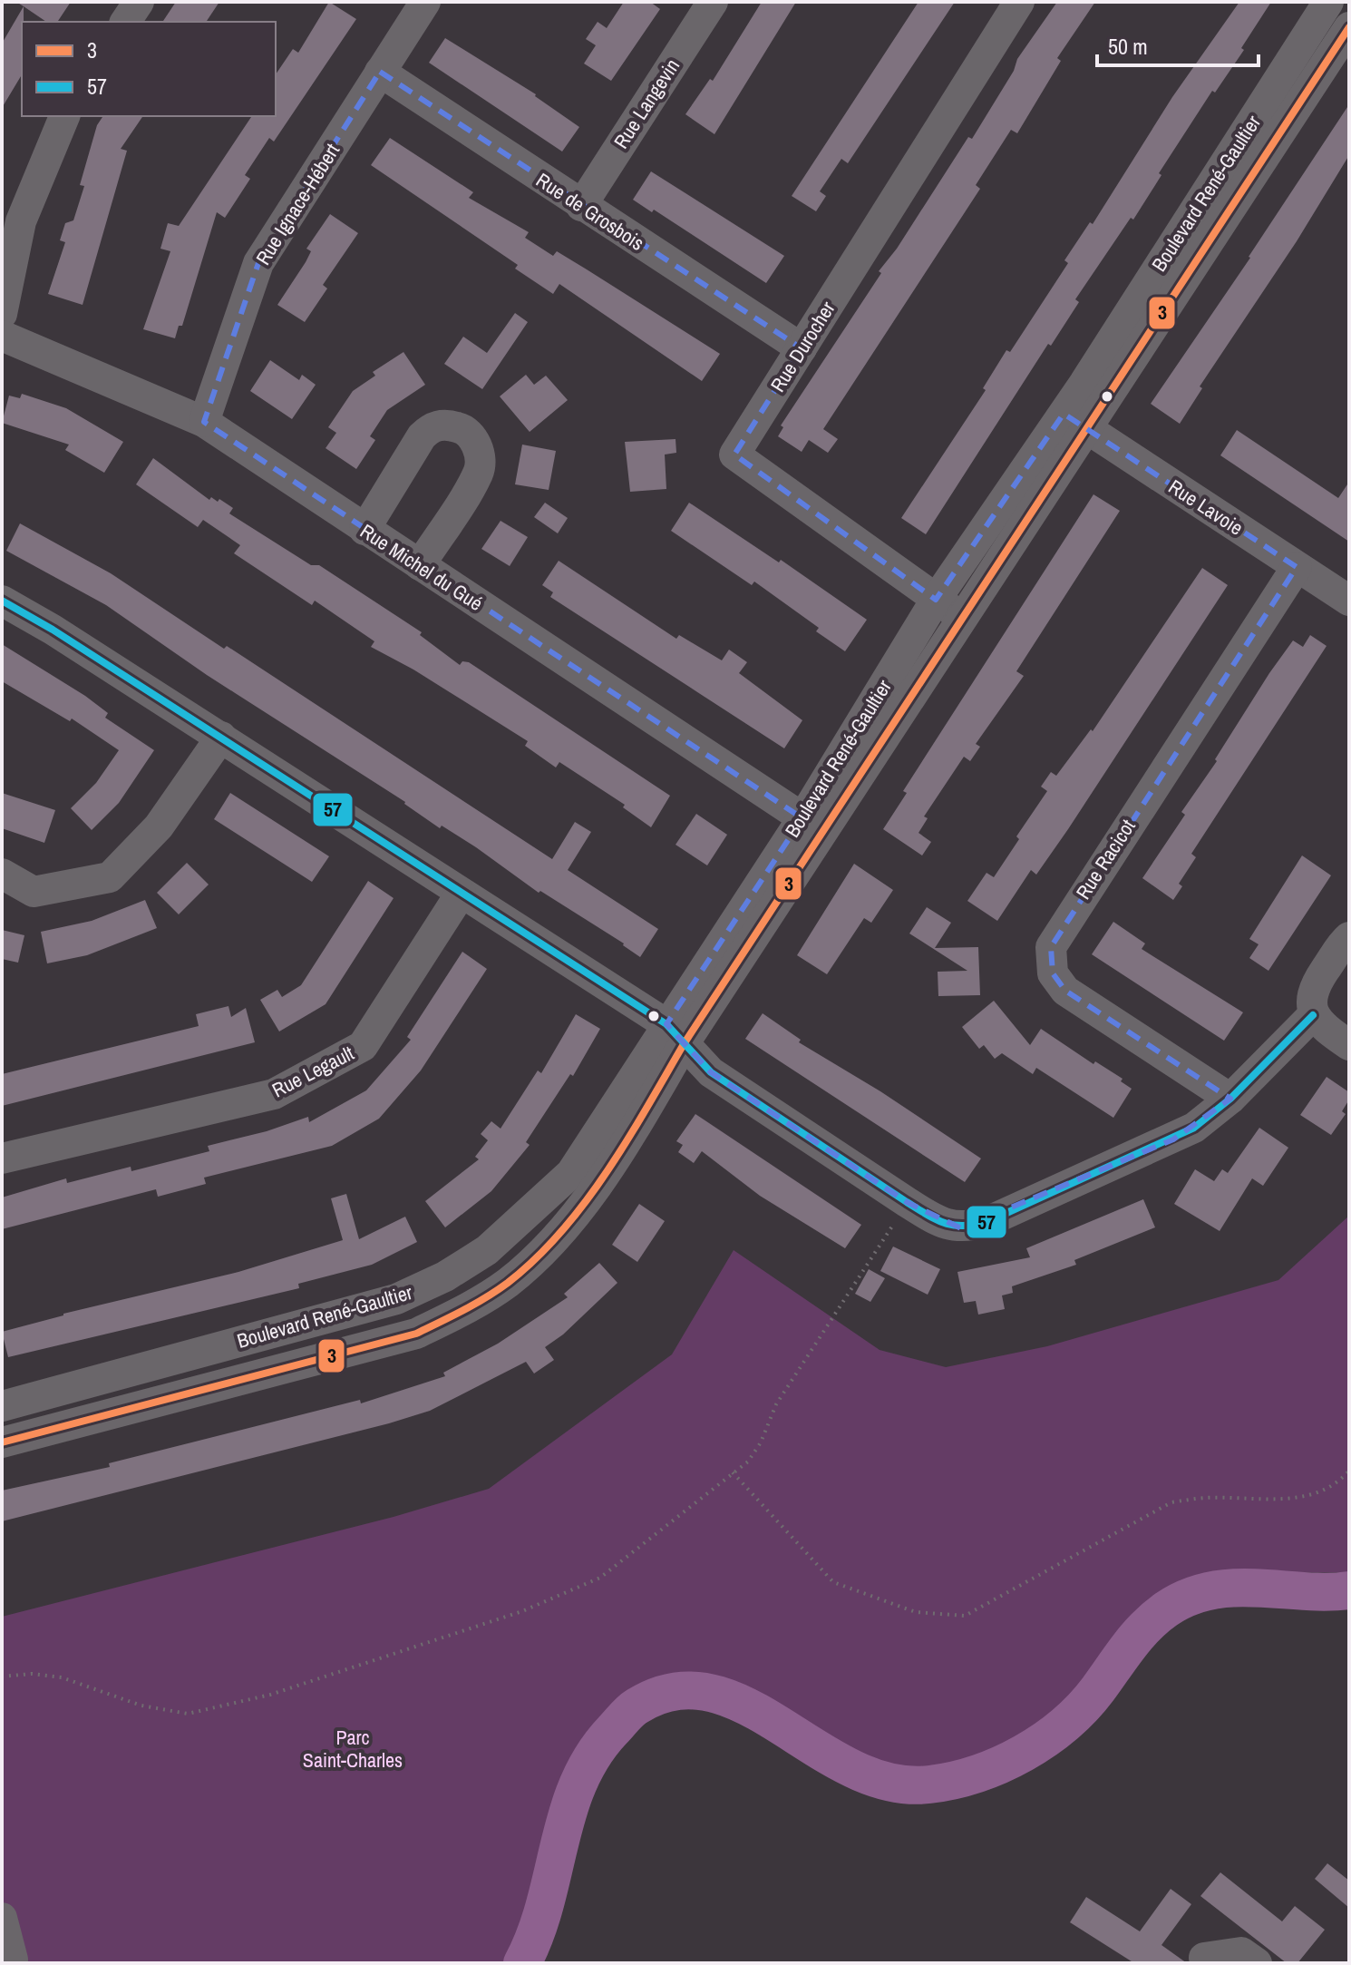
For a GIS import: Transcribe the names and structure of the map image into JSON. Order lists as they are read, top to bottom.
{
  "streets": {
    "street": [
      "Rue Langevin",
      "Boulevard René-Gaultier",
      "Rue Ignace-Hébert",
      "Rue de Grosbois",
      "Rue Durocher",
      "Rue Lavoie",
      "Rue Michel du Gué",
      "Rue Racicot",
      "Rue Legault"
    ]
  },
  "crossings": [
    ["Rue Langevin", "Rue de Grosbois"],
    ["Boulevard René-Gaultier", "Rue Durocher"],
    ["Boulevard René-Gaultier", "Rue Lavoie"],
    ["Boulevard René-Gaultier", "Rue Michel du Gué"],
    ["Rue Ignace-Hébert", "Rue de Grosbois"],
    ["Rue Ignace-Hébert", "Rue Michel du Gué"],
    ["Rue de Grosbois", "Rue Durocher"],
    ["Rue Lavoie", "Rue Racicot"]
  ],
  "parks": ["Parc Saint-Charles"],
  "lines": ["transit line 3", "transit line 57"],
  "legend": ["3", "57"],
  "scale_bar": "50 m"
}
